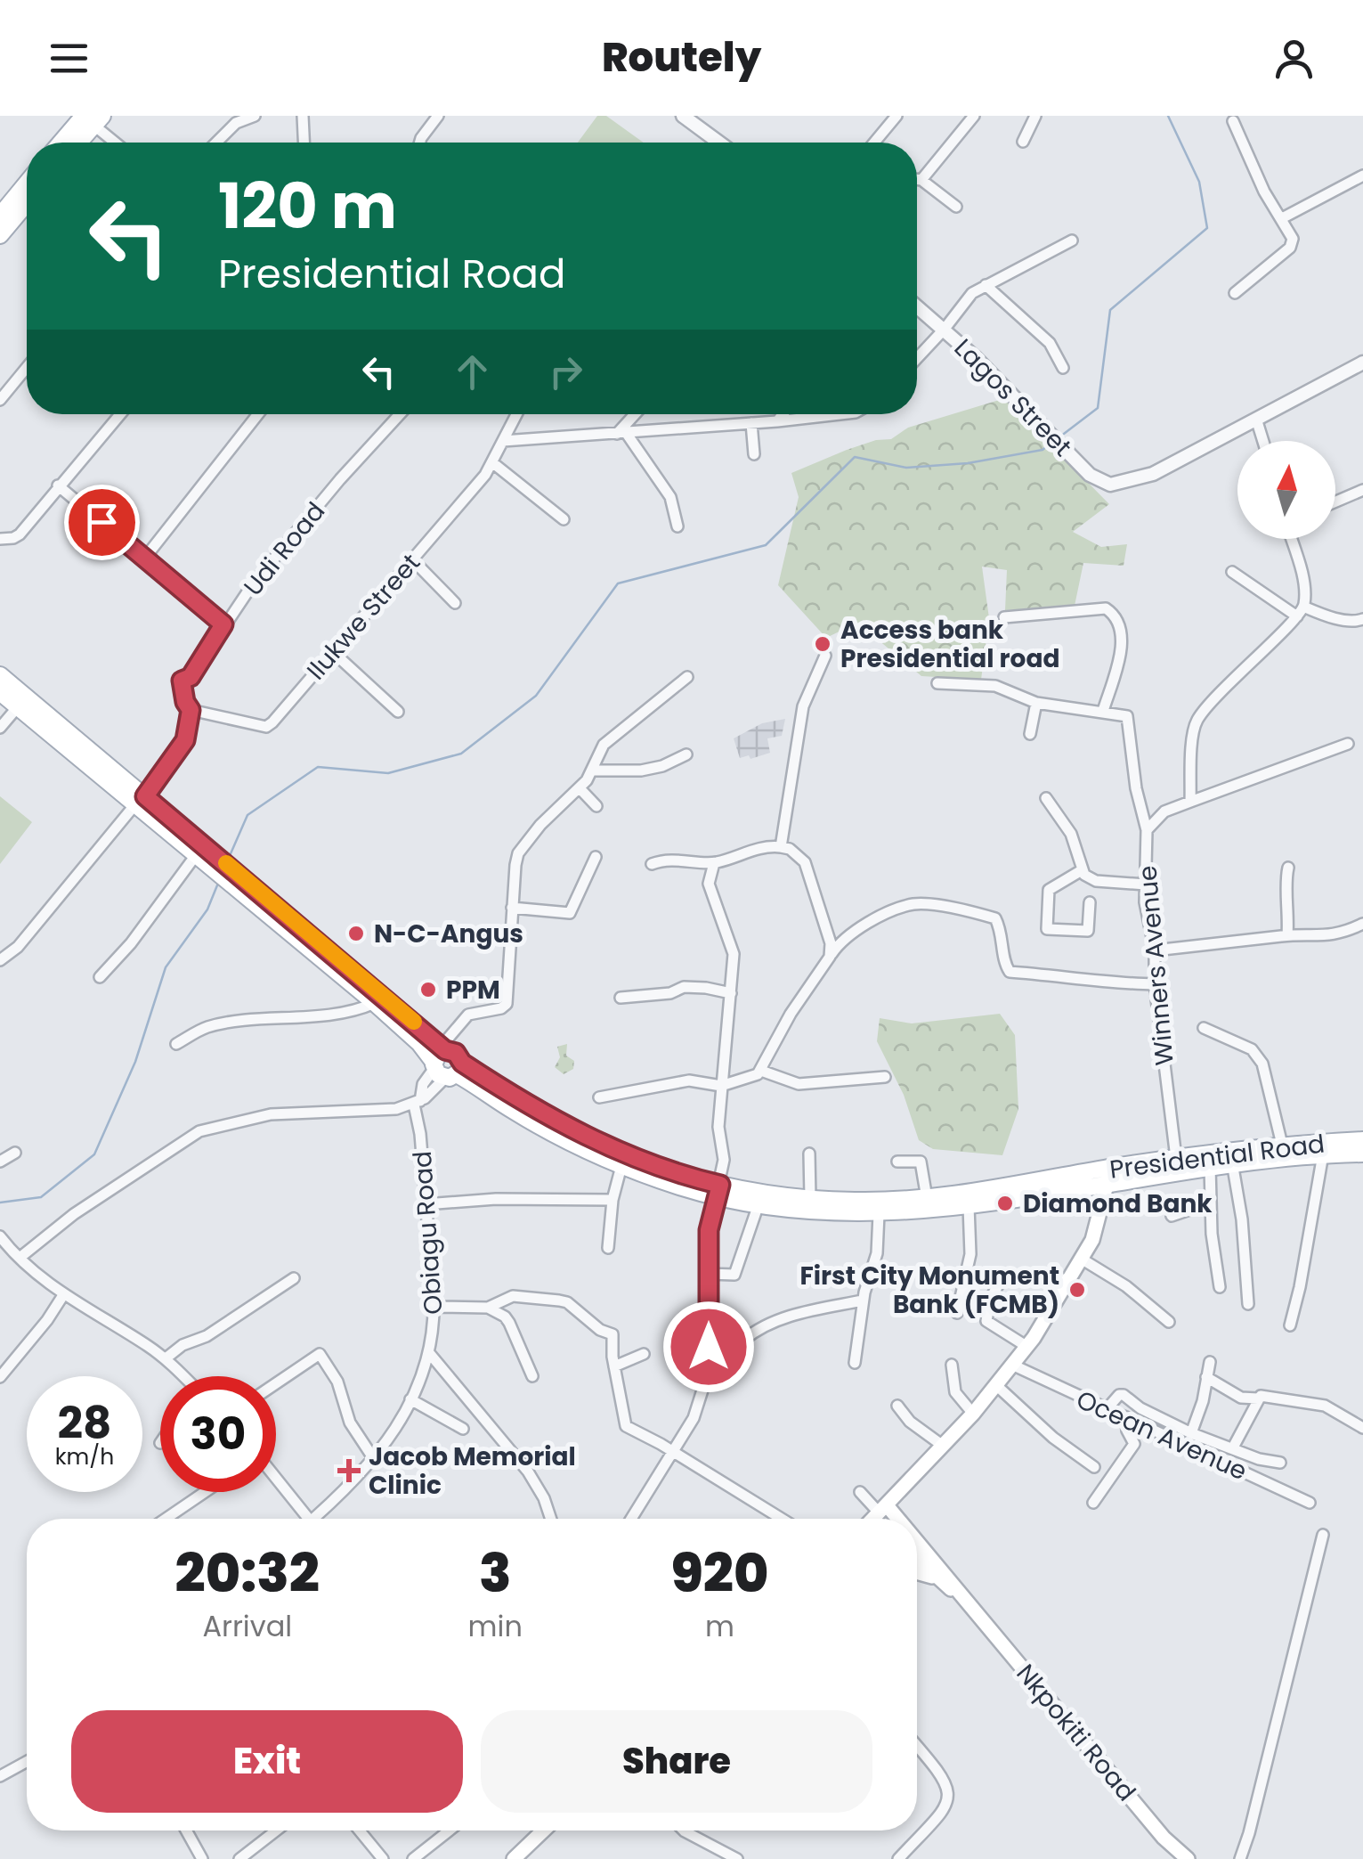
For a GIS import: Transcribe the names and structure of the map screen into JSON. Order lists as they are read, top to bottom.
{
  "streets": {
    "main road": ["Presidential Road", "Nkpokiti Road"],
    "street": [
      "Lagos Street",
      "Udi Road",
      "Ilukwe Street",
      "Winners Avenue",
      "Obiagu Road",
      "Ocean Avenue"
    ]
  },
  "crossings": [
    ["Udi Road", "Ilukwe Street"],
    ["Udi Road", "Presidential Road"],
    ["Winners Avenue", "Presidential Road"]
  ],
  "places": {
    "other": [
      "Access bank Presidential road",
      "N-C-Angus",
      "PPM",
      "Diamond Bank",
      "First City Monument Bank (FCMB)"
    ],
    "health": ["Jacob Memorial Clinic"]
  },
  "north": "top",
  "page": {
    "header": "Routely",
    "turn": ["120 m", "Presidential Road"],
    "speed": "28 km/h",
    "limit": "30",
    "eta": [
      "20:32",
      "Arrival",
      "3",
      "min",
      "920",
      "m"
    ],
    "buttons": ["Exit", "Share"]
  }
}
